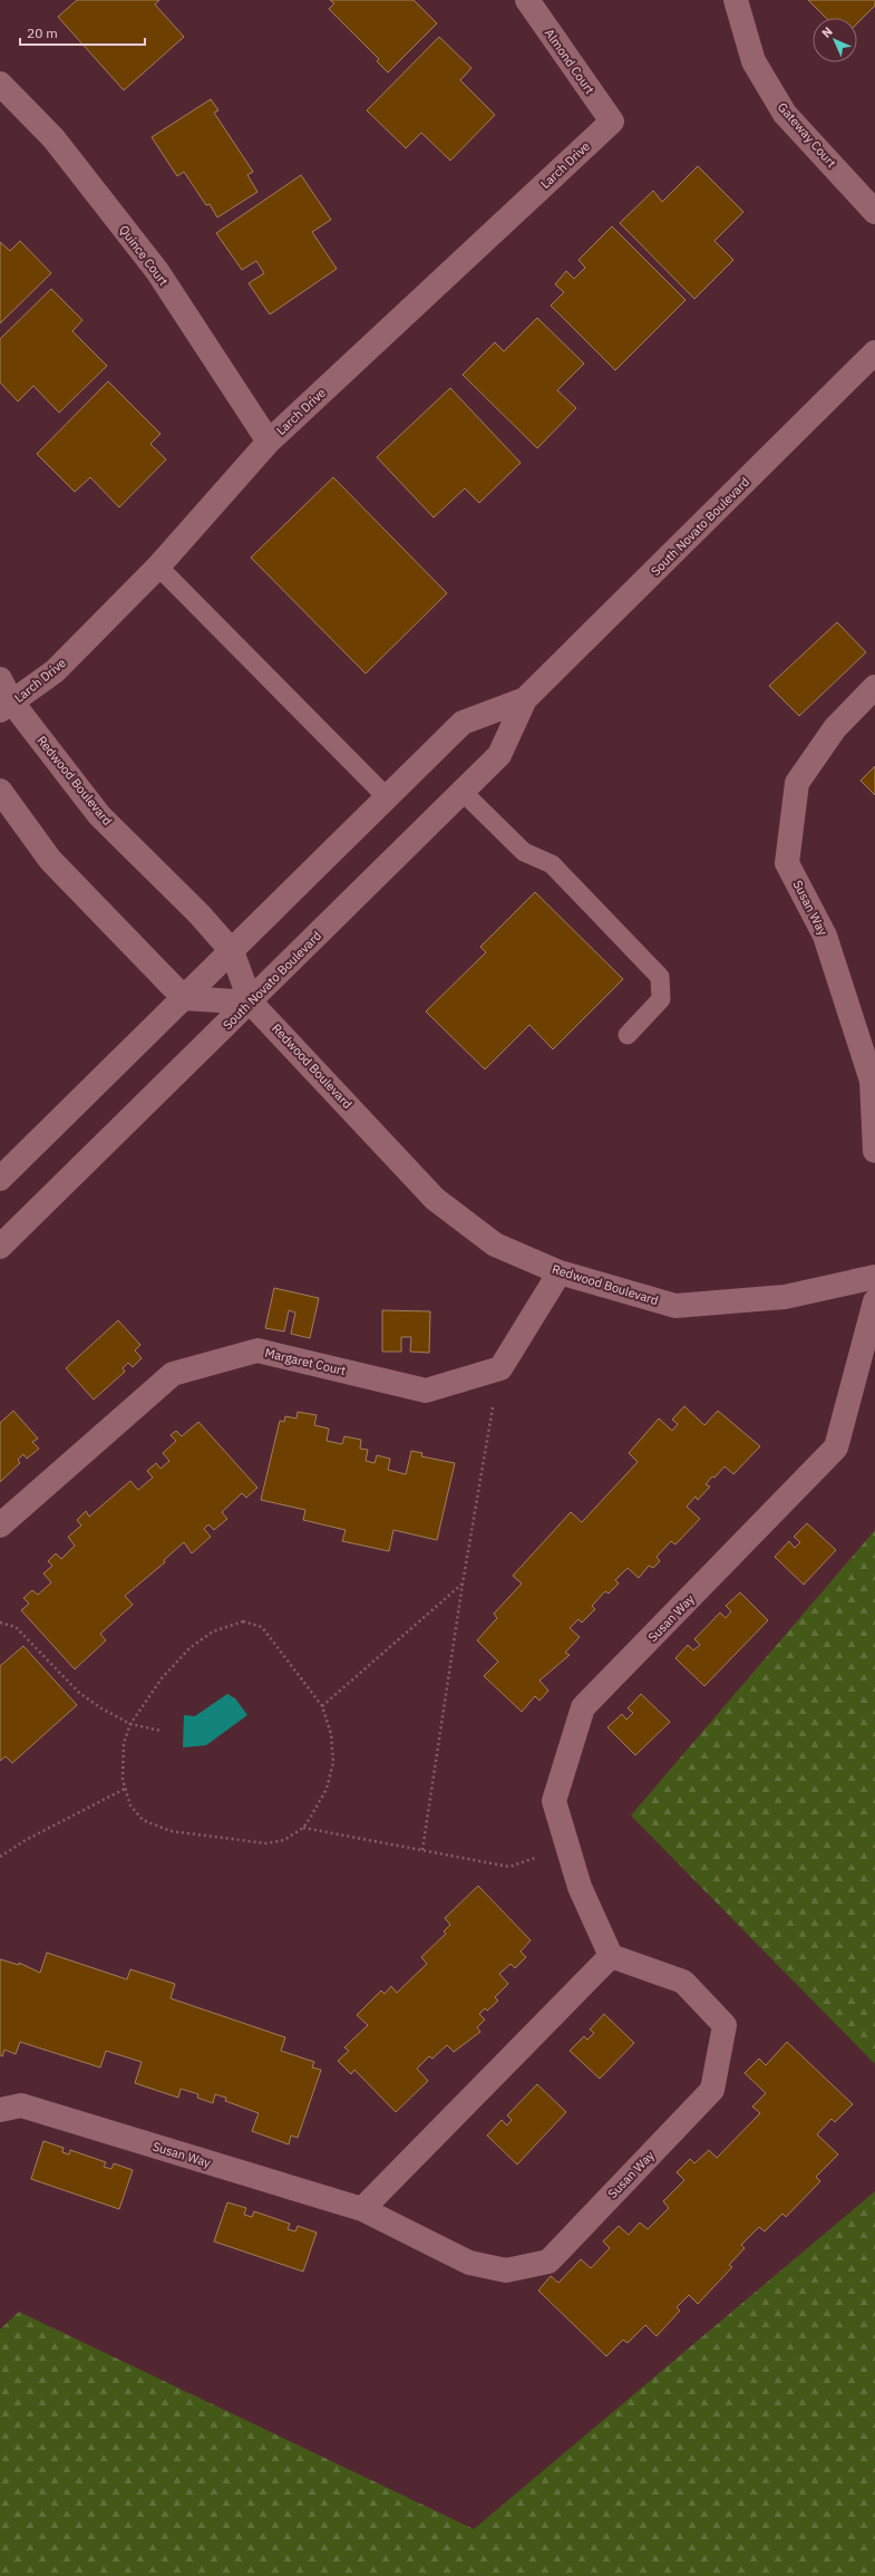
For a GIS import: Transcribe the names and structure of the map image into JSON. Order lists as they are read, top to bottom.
{
  "streets": {
    "street": [
      "Almond Court",
      "Gateway Court",
      "Larch Drive",
      "Quince Court",
      "South Novato Boulevard",
      "Redwood Boulevard",
      "Susan Way",
      "Margaret Court"
    ]
  },
  "crossings": [
    ["Almond Court", "Larch Drive"],
    ["Larch Drive", "Quince Court"],
    ["Larch Drive", "Redwood Boulevard"],
    ["South Novato Boulevard", "Redwood Boulevard"]
  ],
  "scale_bar": "20 m",
  "north": "top left"
}
